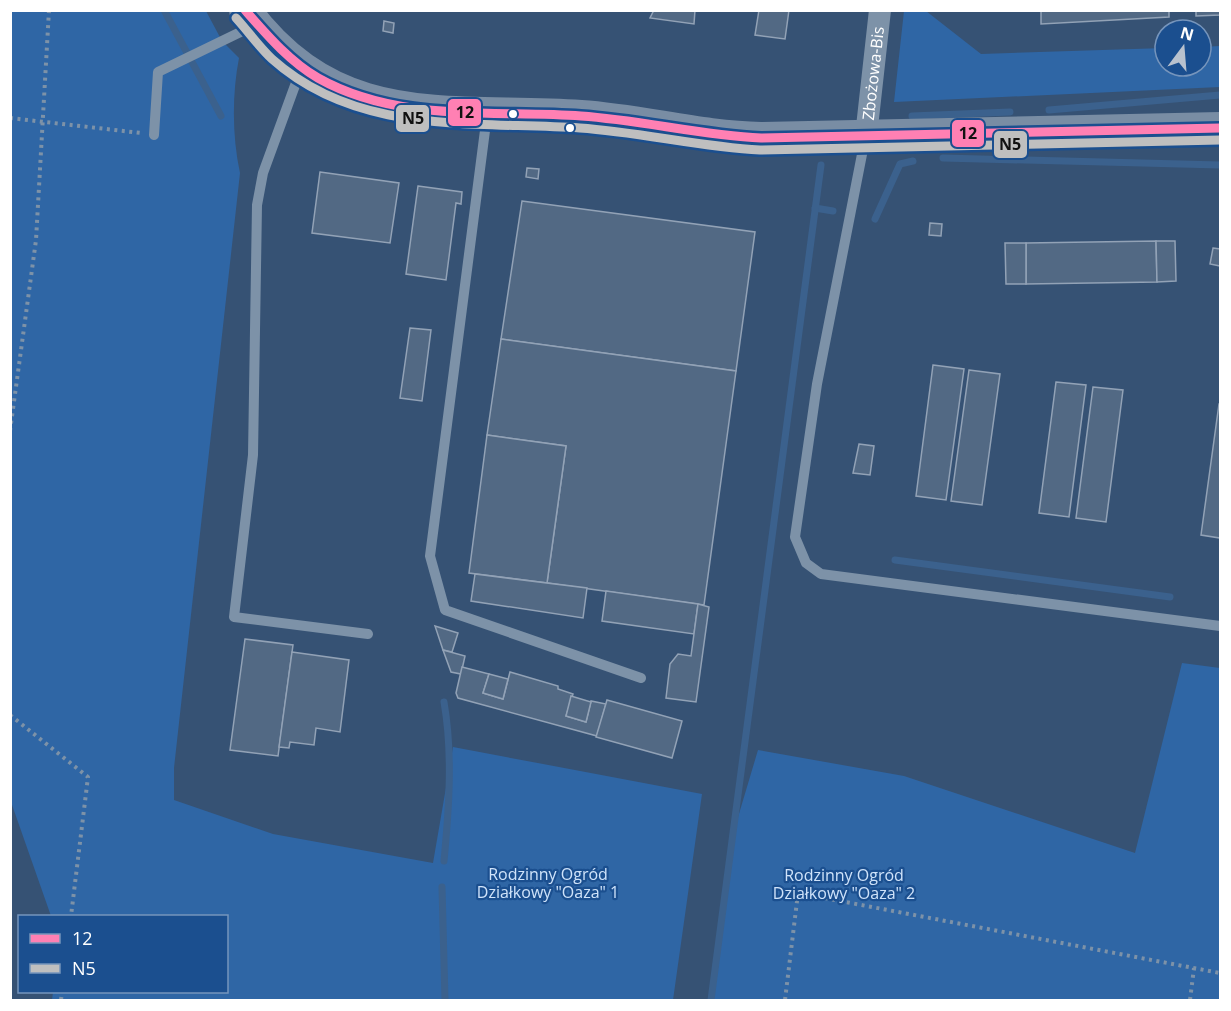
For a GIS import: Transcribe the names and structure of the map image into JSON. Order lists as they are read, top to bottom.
{
  "streets": {
    "street": ["Zbożowa-Bis"]
  },
  "parks": ["Rodzinny Ogród Działkowy \"Oaza\" 1", "Rodzinny Ogród Działkowy \"Oaza\" 2"],
  "lines": ["transit line 12", "transit line N5"],
  "legend": ["12", "N5"],
  "north": "top"
}
